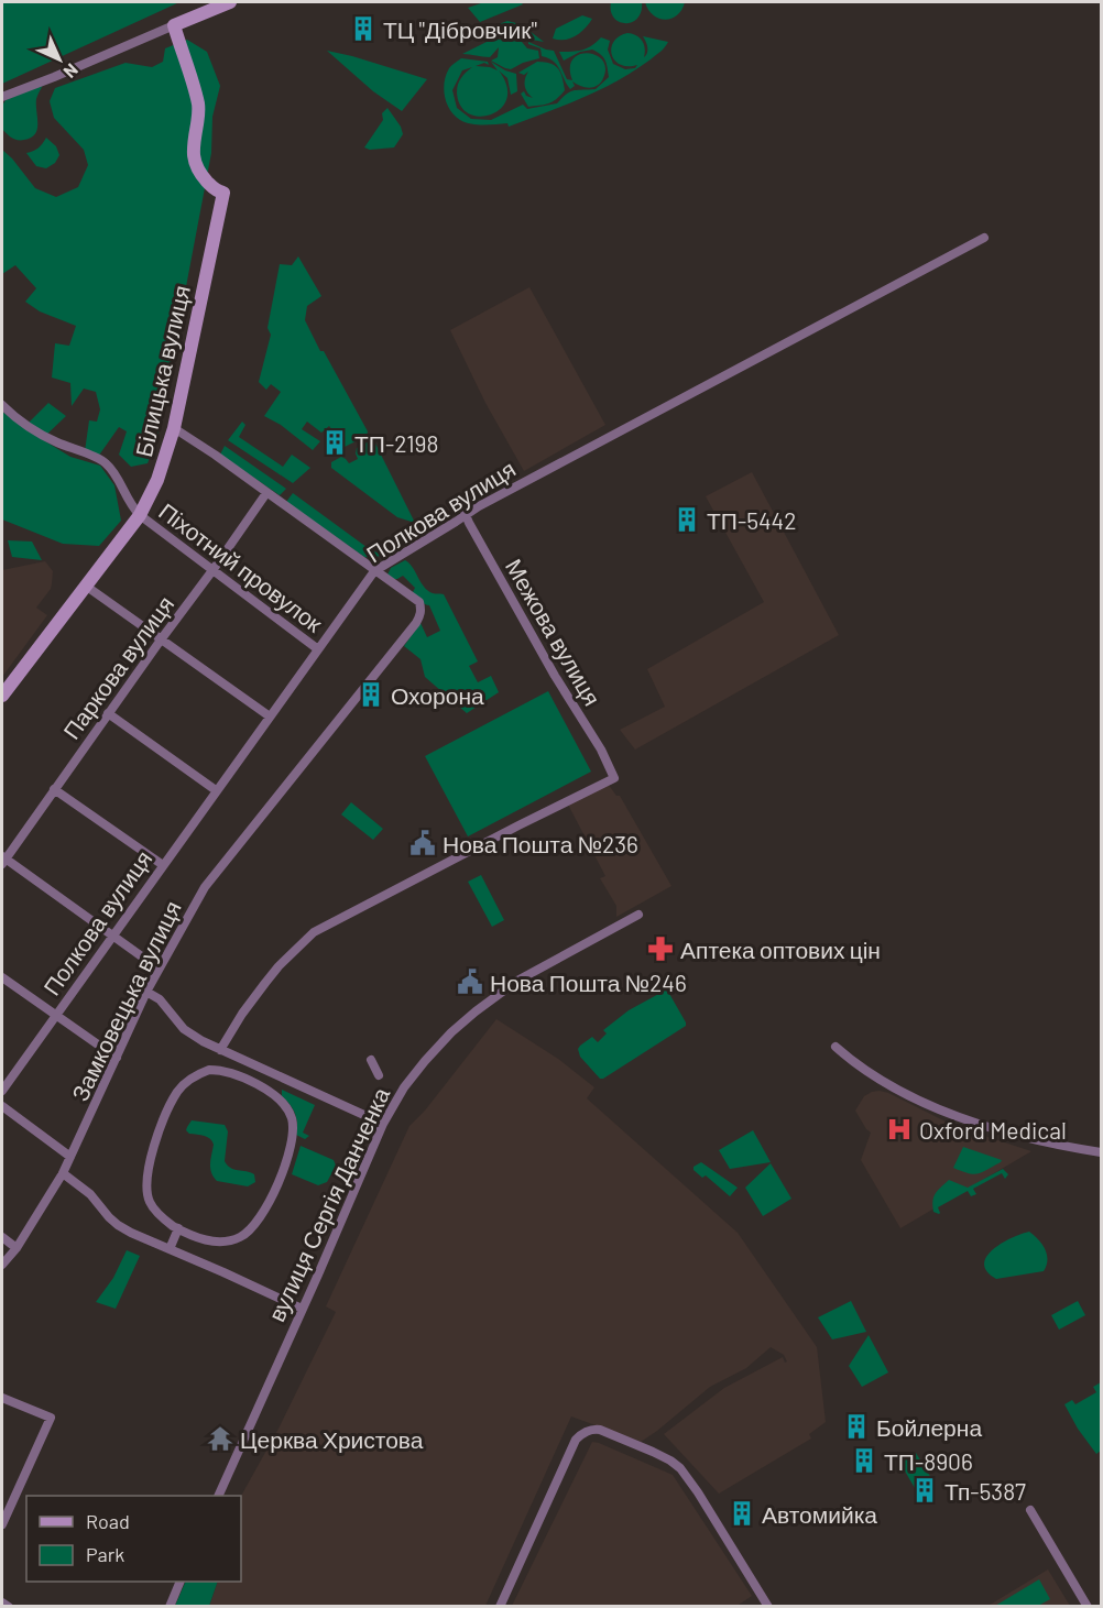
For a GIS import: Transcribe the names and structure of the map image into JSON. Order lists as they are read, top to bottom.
{
  "streets": {
    "main road": ["Білицька вулиця"],
    "street": [
      "Полкова вулиця",
      "Піхотний провулок",
      "Межова вулиця",
      "Паркова вулиця",
      "Замковецька вулиця",
      "вулиця Сергія Данченка"
    ]
  },
  "crossings": [
    ["Білицька вулиця", "Піхотний провулок"],
    ["Полкова вулиця", "Піхотний провулок"],
    ["Полкова вулиця", "Межова вулиця"],
    ["Полкова вулиця", "Замковецька вулиця"],
    ["Піхотний провулок", "Паркова вулиця"]
  ],
  "places": {
    "building": [
      "ТЦ \"Дібровчик\"",
      "ТП-2198",
      "ТП-5442",
      "Охорона",
      "Бойлерна",
      "ТП-8906",
      "Тп-5387",
      "Автомийка"
    ],
    "public building": ["Нова Пошта №236", "Нова Пошта №246"],
    "pharmacy": ["Аптека оптових цін"],
    "hospital": ["Oxford Medical"],
    "temple": ["Церква Христова"]
  },
  "legend": ["Road", "Park"],
  "north": "bottom right"
}
